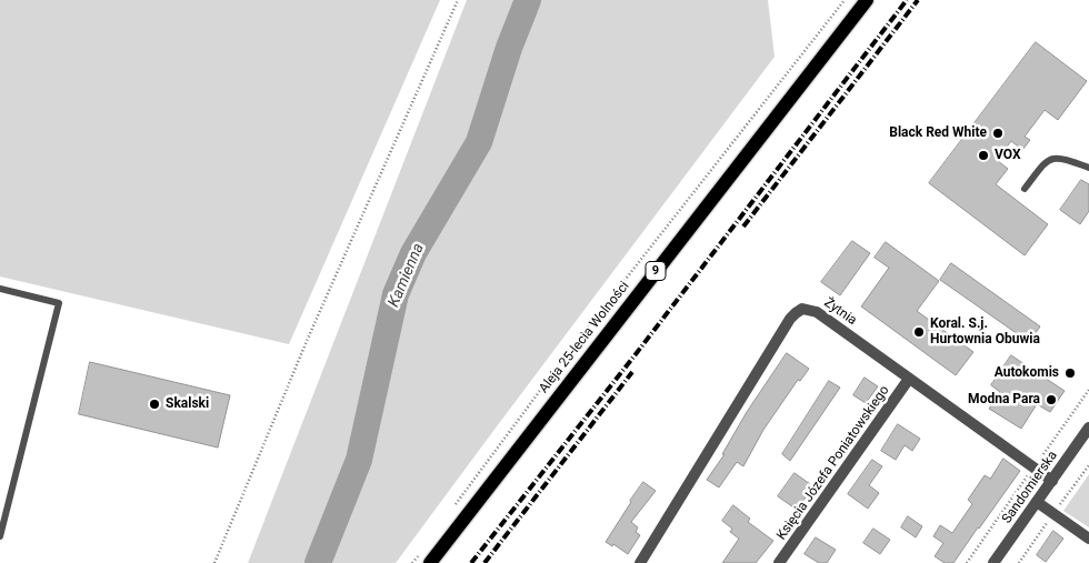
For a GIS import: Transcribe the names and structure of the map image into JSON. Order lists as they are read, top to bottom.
{
  "streets": {
    "main road": ["9", "Aleja 25-lecia Wolności"],
    "street": ["Żytnia", "Księcia Józefa Poniatowskiego", "Sandomierska"]
  },
  "crossings": [
    ["Żytnia", "Księcia Józefa Poniatowskiego"],
    ["Żytnia", "Sandomierska"]
  ],
  "water": ["Kamienna"],
  "places": [
    "Black Red White",
    "VOX",
    "Koral. S.j. Hurtownia Obuwia",
    "Autokomis",
    "Modna Para",
    "Skalski"
  ]
}
